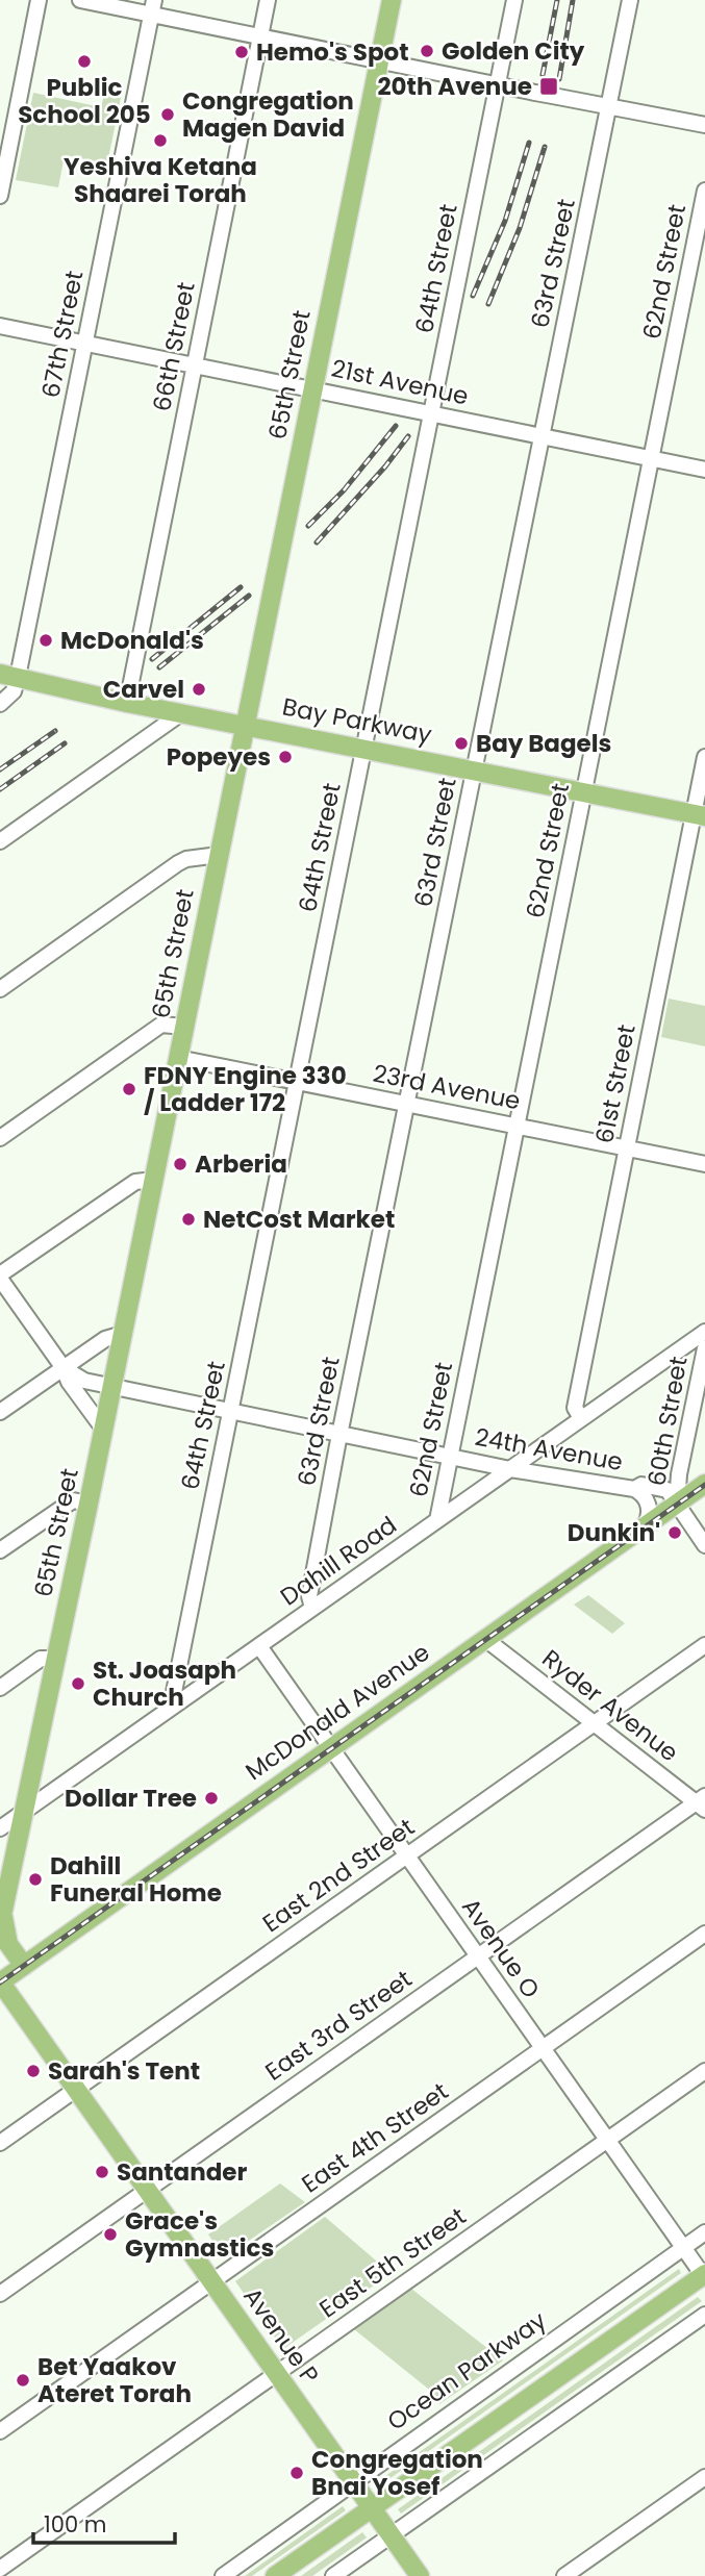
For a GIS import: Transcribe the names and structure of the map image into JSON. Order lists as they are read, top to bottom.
{
  "streets": {
    "main road": [
      "65th Street",
      "Bay Parkway",
      "McDonald Avenue",
      "Avenue P"
    ],
    "street": [
      "63rd Street",
      "64th Street",
      "62nd Street",
      "67th Street",
      "66th Street",
      "21st Avenue",
      "61st Street",
      "23rd Avenue",
      "60th Street",
      "24th Avenue",
      "Dahill Road",
      "Ryder Avenue",
      "East 2nd Street",
      "Avenue O",
      "East 3rd Street",
      "East 4th Street",
      "East 5th Street",
      "Ocean Parkway"
    ]
  },
  "crossings": [
    ["63rd Street", "21st Avenue"],
    ["63rd Street", "Bay Parkway"],
    ["63rd Street", "23rd Avenue"],
    ["63rd Street", "24th Avenue"],
    ["63rd Street", "Dahill Road"],
    ["64th Street", "21st Avenue"],
    ["64th Street", "Bay Parkway"],
    ["64th Street", "23rd Avenue"],
    ["64th Street", "24th Avenue"],
    ["64th Street", "Dahill Road"],
    ["62nd Street", "21st Avenue"],
    ["62nd Street", "Bay Parkway"],
    ["62nd Street", "23rd Avenue"],
    ["62nd Street", "24th Avenue"],
    ["62nd Street", "Dahill Road"],
    ["67th Street", "21st Avenue"],
    ["67th Street", "Bay Parkway"],
    ["66th Street", "21st Avenue"],
    ["66th Street", "Bay Parkway"],
    ["65th Street", "21st Avenue"],
    ["65th Street", "Bay Parkway"],
    ["65th Street", "23rd Avenue"],
    ["65th Street", "24th Avenue"],
    ["65th Street", "Dahill Road"],
    ["65th Street", "McDonald Avenue"],
    ["Bay Parkway", "61st Street"],
    ["61st Street", "23rd Avenue"],
    ["61st Street", "Dahill Road"],
    ["60th Street", "24th Avenue"],
    ["60th Street", "McDonald Avenue"],
    ["24th Avenue", "Dahill Road"],
    ["24th Avenue", "McDonald Avenue"],
    ["Dahill Road", "Avenue O"],
    ["Ryder Avenue", "McDonald Avenue"],
    ["Ryder Avenue", "East 2nd Street"],
    ["Ryder Avenue", "East 3rd Street"],
    ["McDonald Avenue", "Avenue O"],
    ["McDonald Avenue", "Avenue P"],
    ["East 2nd Street", "Avenue O"],
    ["East 2nd Street", "Avenue P"],
    ["Avenue O", "East 3rd Street"],
    ["Avenue O", "East 4th Street"],
    ["Avenue O", "East 5th Street"],
    ["Avenue O", "Ocean Parkway"],
    ["East 3rd Street", "Avenue P"],
    ["East 4th Street", "Avenue P"],
    ["East 5th Street", "Avenue P"],
    ["Avenue P", "Ocean Parkway"]
  ],
  "places": {
    "other": [
      "Golden City",
      "Hemo's Spot",
      "Public School 205",
      "Congregation Magen David",
      "Yeshiva Ketana Shaarei Torah",
      "McDonald's",
      "Carvel",
      "Bay Bagels",
      "Popeyes",
      "FDNY Engine 330 / Ladder 172",
      "Arberia",
      "NetCost Market",
      "Dunkin'",
      "St. Joasaph Church",
      "Dollar Tree",
      "Dahill Funeral Home",
      "Sarah's Tent",
      "Santander",
      "Grace's Gymnastics",
      "Bet Yaakov Ateret Torah",
      "Congregation Bnai Yosef"
    ],
    "transit": ["20th Avenue"]
  },
  "scale_bar": "100 m"
}
